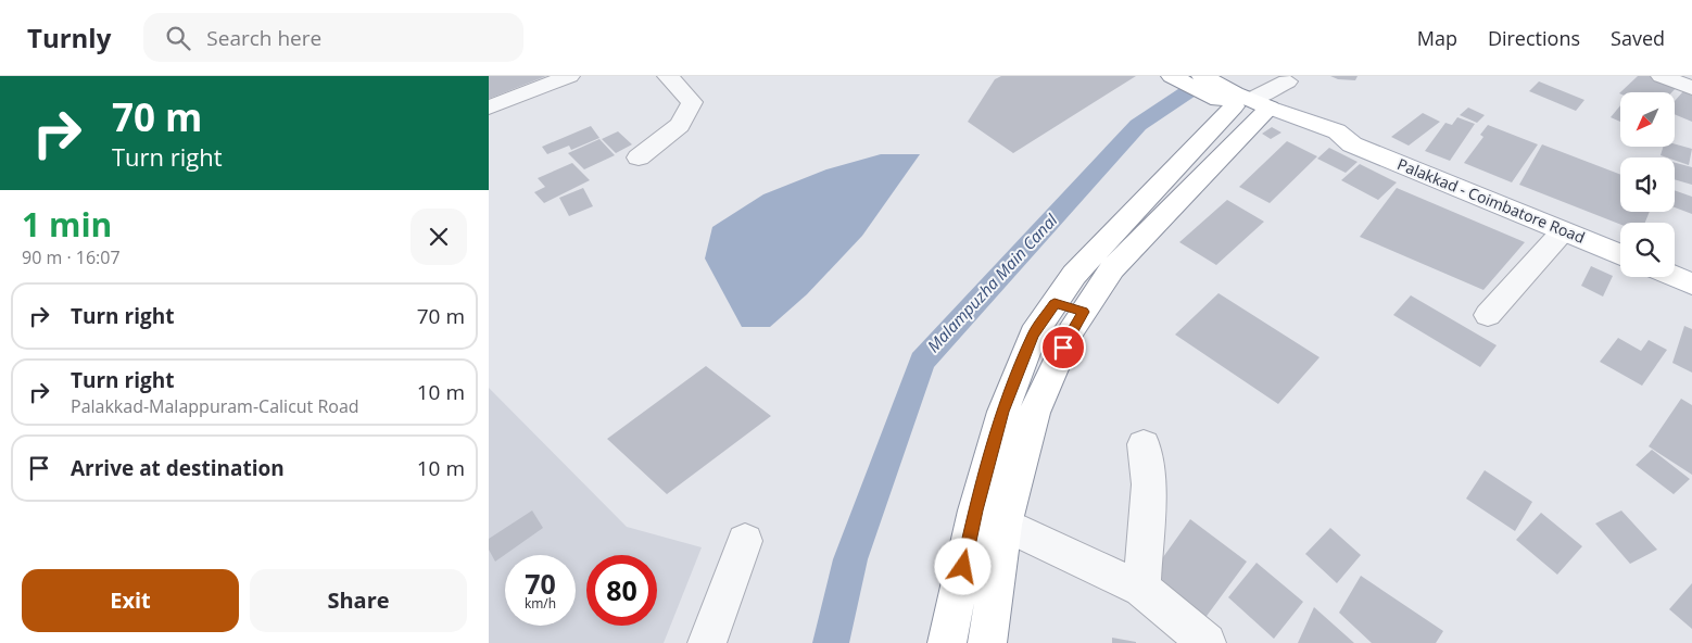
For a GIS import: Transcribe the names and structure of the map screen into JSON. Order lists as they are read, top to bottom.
{
  "streets": {
    "main road": ["Palakkad - Coimbatore Road"]
  },
  "water": ["Malampuzha Main Canal"],
  "north": "bottom left",
  "page": {
    "header": "Turnly",
    "search": "Search here",
    "nav": ["Map", "Directions", "Saved"],
    "turn": ["70 m", "Turn right"],
    "heading": ["1 min", "90 m · 16:07"],
    "list": [
      {
        "name": "Turn right",
        "value": "70 m"
      },
      {
        "name": "Turn right",
        "note": "Palakkad-Malappuram-Calicut Road",
        "value": "10 m"
      },
      {
        "name": "Arrive at destination",
        "value": "10 m"
      }
    ],
    "speed": "70 km/h",
    "limit": "80",
    "buttons": ["Exit", "Share"]
  }
}
